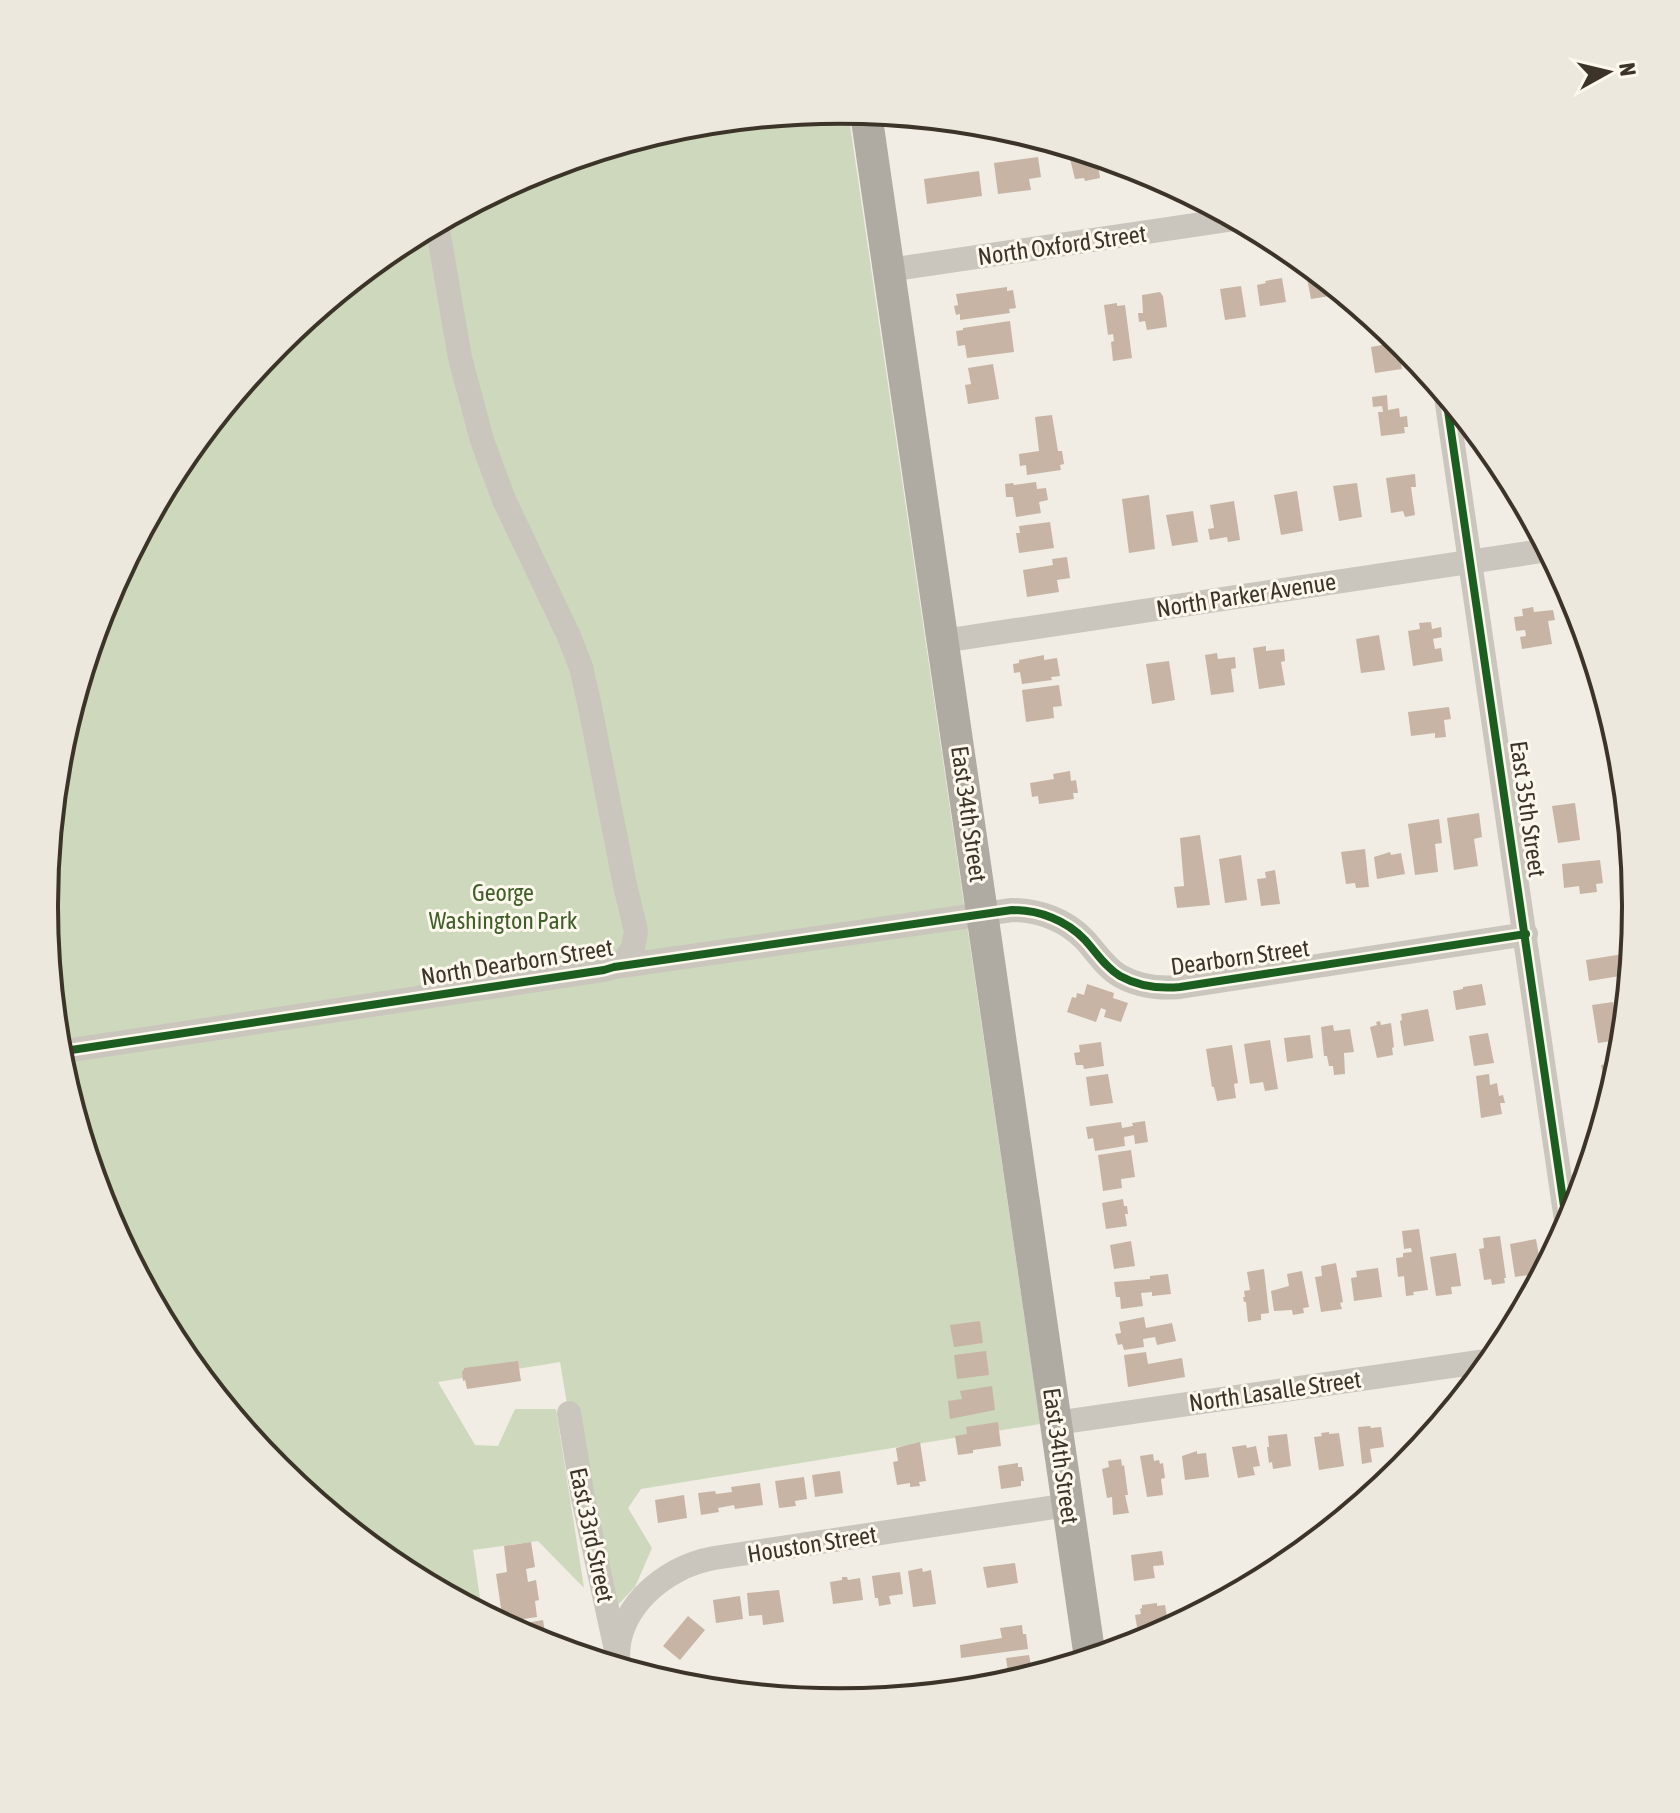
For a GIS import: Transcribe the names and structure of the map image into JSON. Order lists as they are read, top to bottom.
{
  "streets": {
    "main road": ["East 34th Street"],
    "street": [
      "North Oxford Street",
      "North Parker Avenue",
      "East 35th Street",
      "Dearborn Street",
      "North Dearborn Street",
      "North Lasalle Street",
      "East 33rd Street",
      "Houston Street"
    ]
  },
  "crossings": [
    ["North Oxford Street", "East 34th Street"],
    ["North Parker Avenue", "East 35th Street"],
    ["North Parker Avenue", "East 34th Street"],
    ["East 35th Street", "Dearborn Street"],
    ["East 34th Street", "Dearborn Street"],
    ["East 34th Street", "North Dearborn Street"],
    ["East 34th Street", "North Lasalle Street"],
    ["East 34th Street", "Houston Street"],
    ["Dearborn Street", "North Dearborn Street"]
  ],
  "parks": ["George Washington Park"],
  "north": "right"
}
